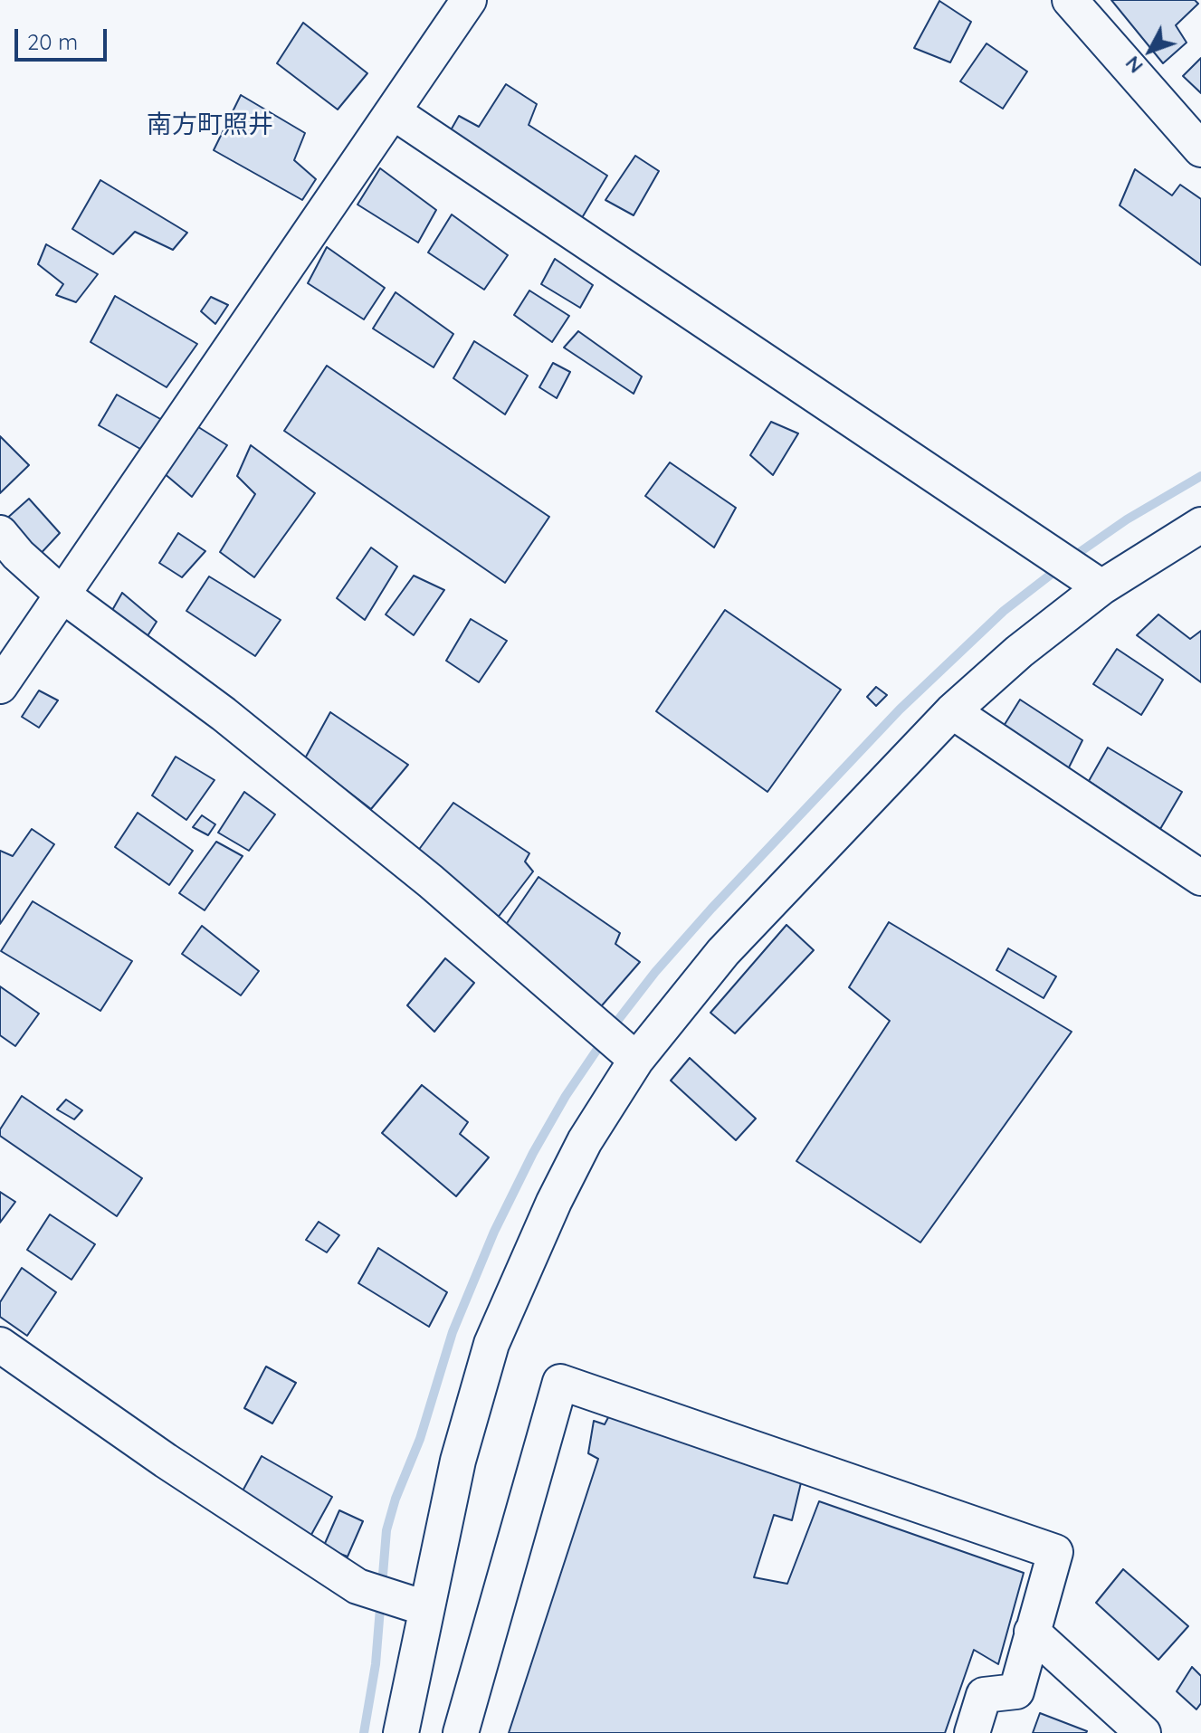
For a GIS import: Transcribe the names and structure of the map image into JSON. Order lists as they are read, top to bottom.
{
  "districts": ["南方町照井"],
  "scale_bar": "20 m",
  "north": "bottom left"
}
